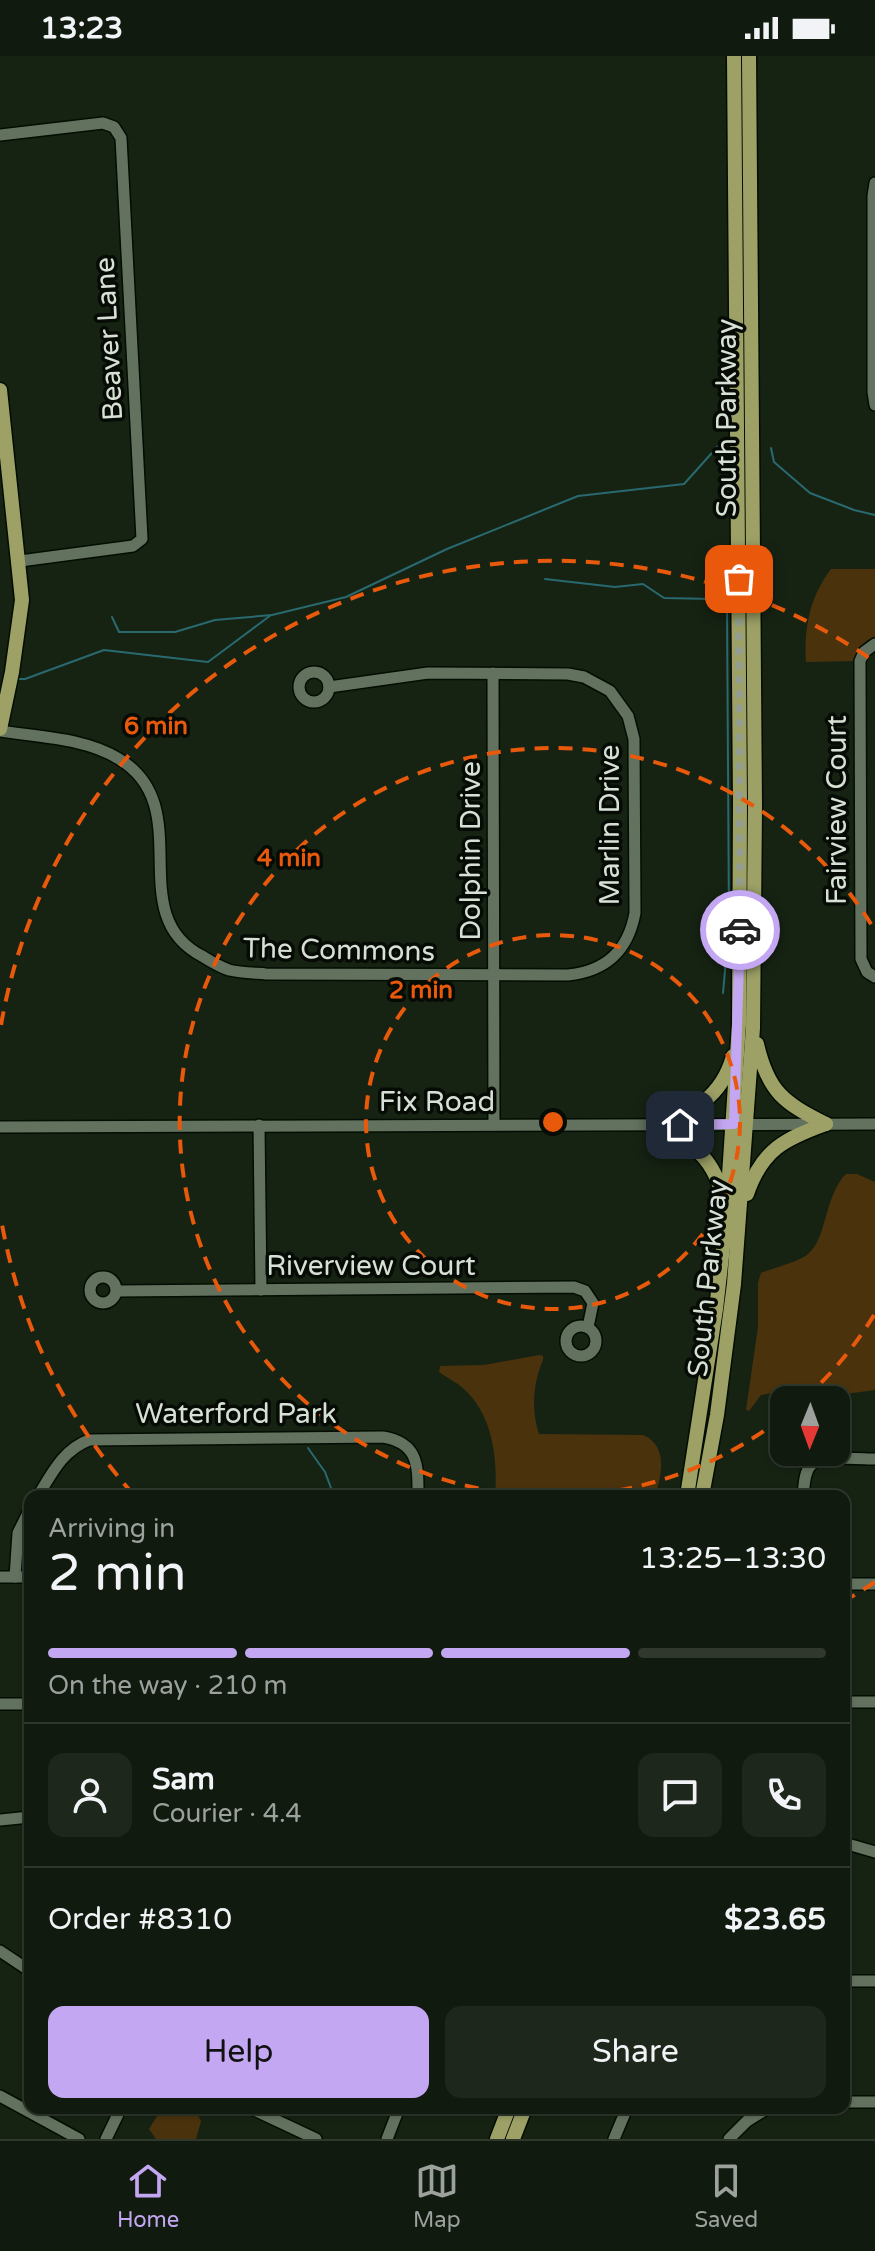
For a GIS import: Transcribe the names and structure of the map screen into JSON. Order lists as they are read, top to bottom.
{
  "streets": {
    "main road": ["South Parkway"],
    "street": [
      "Beaver Lane",
      "Fairview Court",
      "Marlin Drive",
      "Dolphin Drive",
      "The Commons",
      "Fix Road",
      "Riverview Court",
      "Waterford Park"
    ]
  },
  "crossings": [
    ["South Parkway", "Fix Road"],
    ["Marlin Drive", "Dolphin Drive"],
    ["Marlin Drive", "The Commons"],
    ["Dolphin Drive", "The Commons"],
    ["Dolphin Drive", "Fix Road"]
  ],
  "north": "bottom",
  "page": {
    "status": "13:23",
    "heading": ["2 min", "Arriving in", "13:25–13:30"],
    "panel": [
      "Sam",
      "Courier · 4.4",
      "Order #8310",
      "$23.65"
    ],
    "bar": "On the way · 210 m",
    "buttons": ["Help", "Share"],
    "tabs": ["Home", "Map", "Saved"]
  },
  "rings": ["6 min", "4 min", "2 min"]
}
